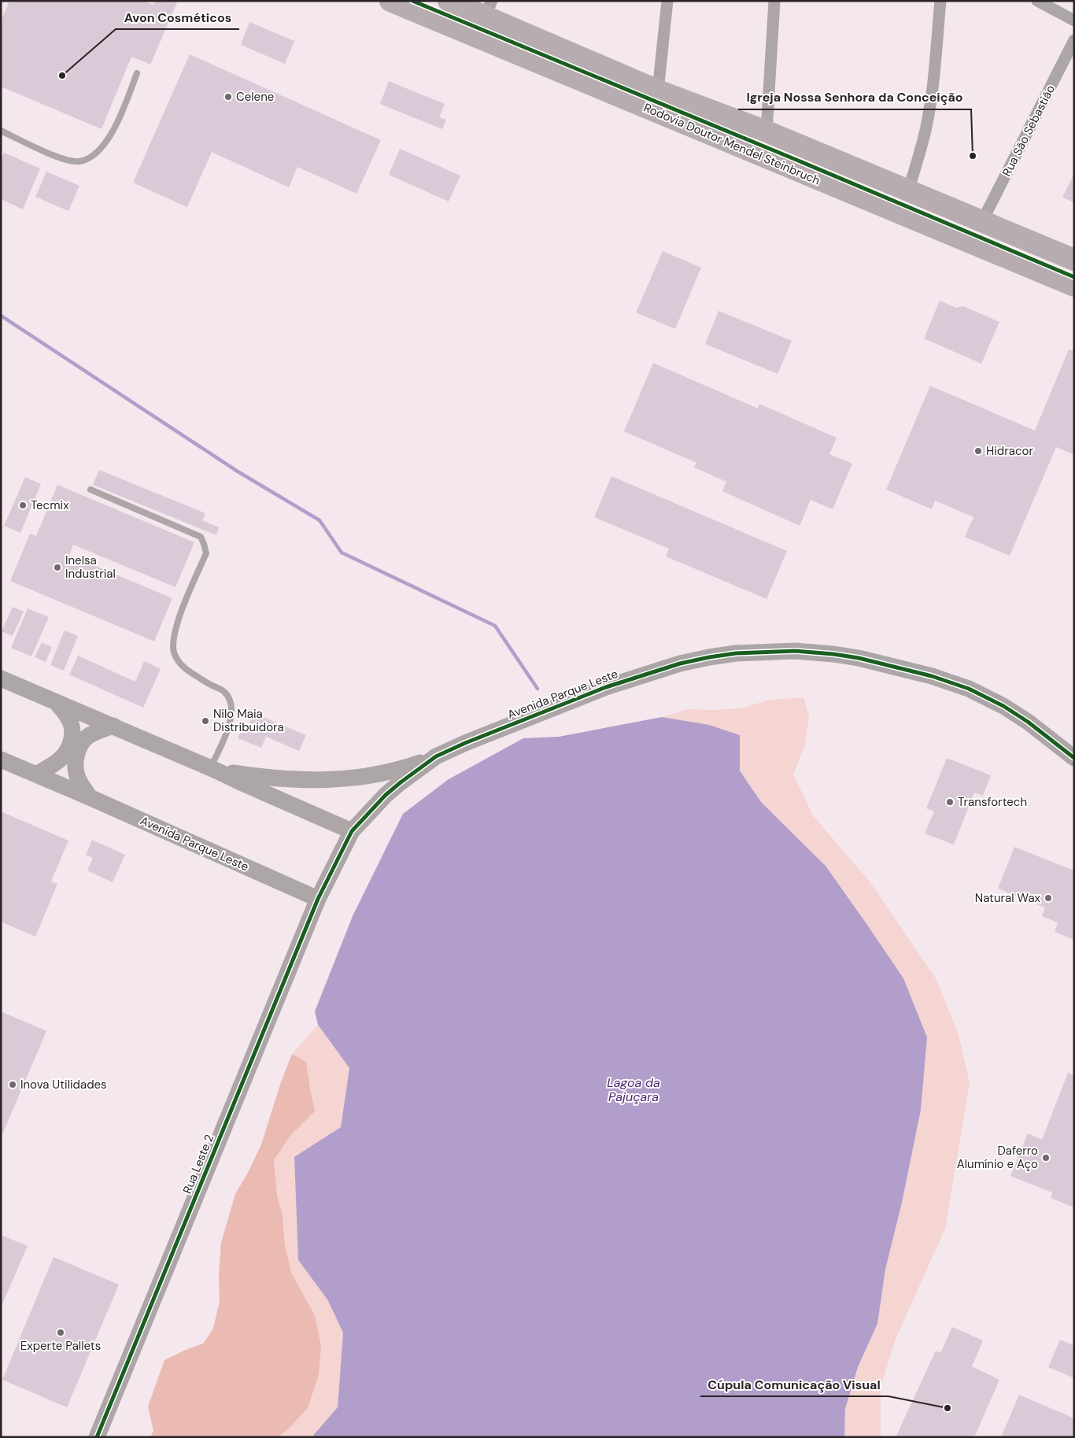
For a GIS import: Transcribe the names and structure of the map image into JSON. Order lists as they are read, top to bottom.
{
  "streets": {
    "highway": ["Rodovia Doutor Mendel Steinbruch"],
    "street": ["Rua São Sebastião", "Avenida Parque Leste", "Rua Leste 2"]
  },
  "crossings": [
    ["Rua São Sebastião", "Rodovia Doutor Mendel Steinbruch"],
    ["Avenida Parque Leste", "Rua Leste 2"]
  ],
  "water": ["Lagoa da Pajuçara"],
  "places": [
    "Avon Cosméticos",
    "Celene",
    "Igreja Nossa Senhora da Conceição",
    "Hidracor",
    "Tecmix",
    "Inelsa Industrial",
    "Nilo Maia Distribuidora",
    "Transfortech",
    "Natural Wax",
    "Inova Utilidades",
    "Daferro Alumínio e Aço",
    "Experte Pallets",
    "Cúpula Comunicação Visual"
  ]
}
